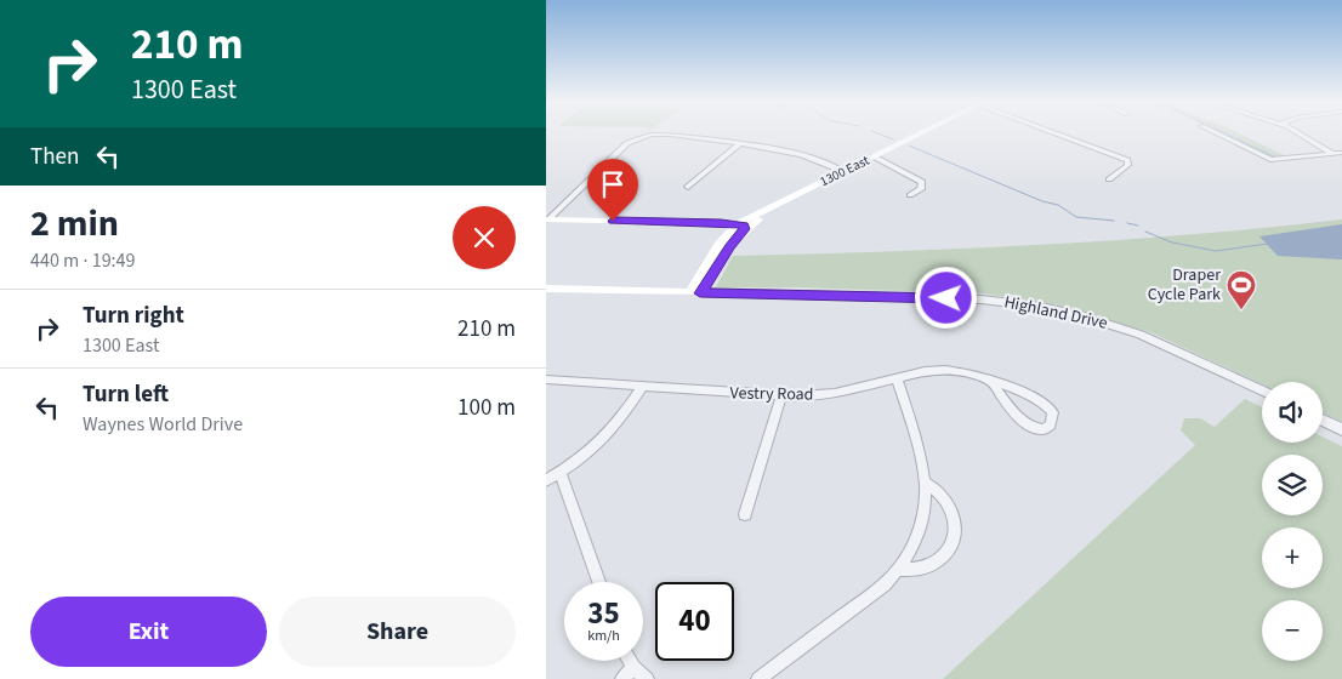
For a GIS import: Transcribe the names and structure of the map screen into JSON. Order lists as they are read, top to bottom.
{
  "streets": {
    "main road": ["1300 East", "Highland Drive"],
    "street": ["Vestry Road"]
  },
  "crossings": [
    ["1300 East", "Highland Drive"]
  ],
  "places": {
    "sports": ["Draper Cycle Park"]
  },
  "page": {
    "turn": ["210 m", "1300 East"],
    "then": "Then",
    "heading": ["2 min", "440 m · 19:49"],
    "list": [
      {
        "name": "Turn right",
        "note": "1300 East",
        "value": "210 m"
      },
      {
        "name": "Turn left",
        "note": "Waynes World Drive",
        "value": "100 m"
      }
    ],
    "map_buttons": ["+", "−"],
    "speed": "35 km/h",
    "limit": "40",
    "buttons": ["Exit", "Share"]
  }
}
